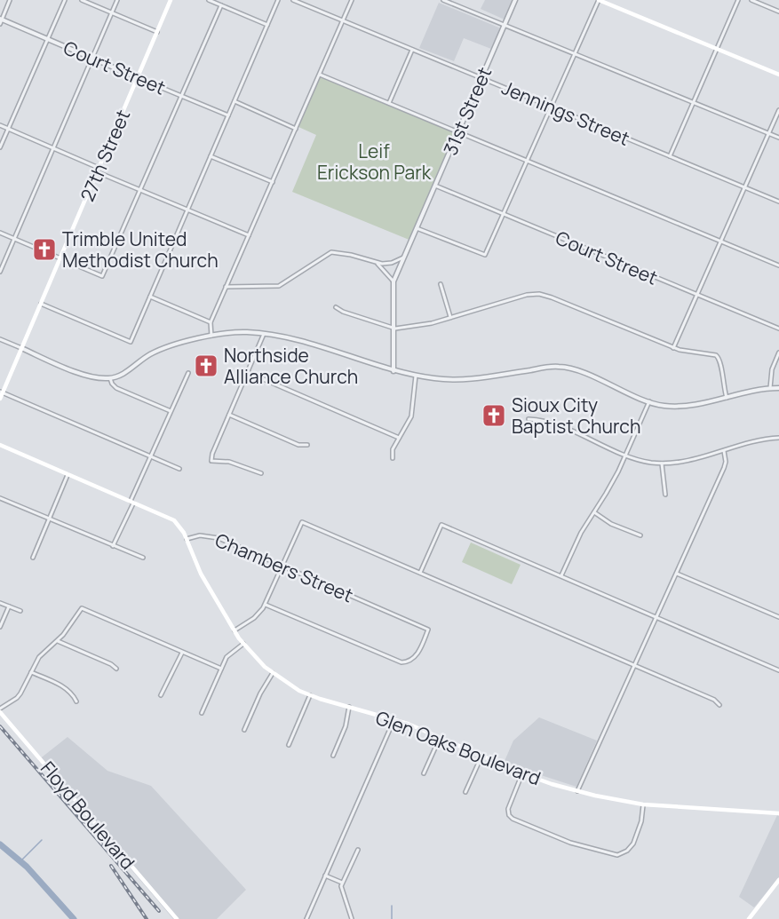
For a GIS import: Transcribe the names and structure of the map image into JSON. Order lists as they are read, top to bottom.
{
  "streets": {
    "main road": [
      "27th Street",
      "Chambers Street",
      "Glen Oaks Boulevard",
      "Floyd Boulevard"
    ],
    "street": ["Court Street", "31st Street", "Jennings Street"]
  },
  "crossings": [
    ["Court Street", "31st Street"],
    ["Court Street", "27th Street"],
    ["31st Street", "Jennings Street"],
    ["Chambers Street", "Glen Oaks Boulevard"]
  ],
  "parks": ["Leif Erickson Park"],
  "places": {
    "church": ["Trimble United Methodist Church", "Northside Alliance Church", "Sioux City Baptist Church"]
  }
}
